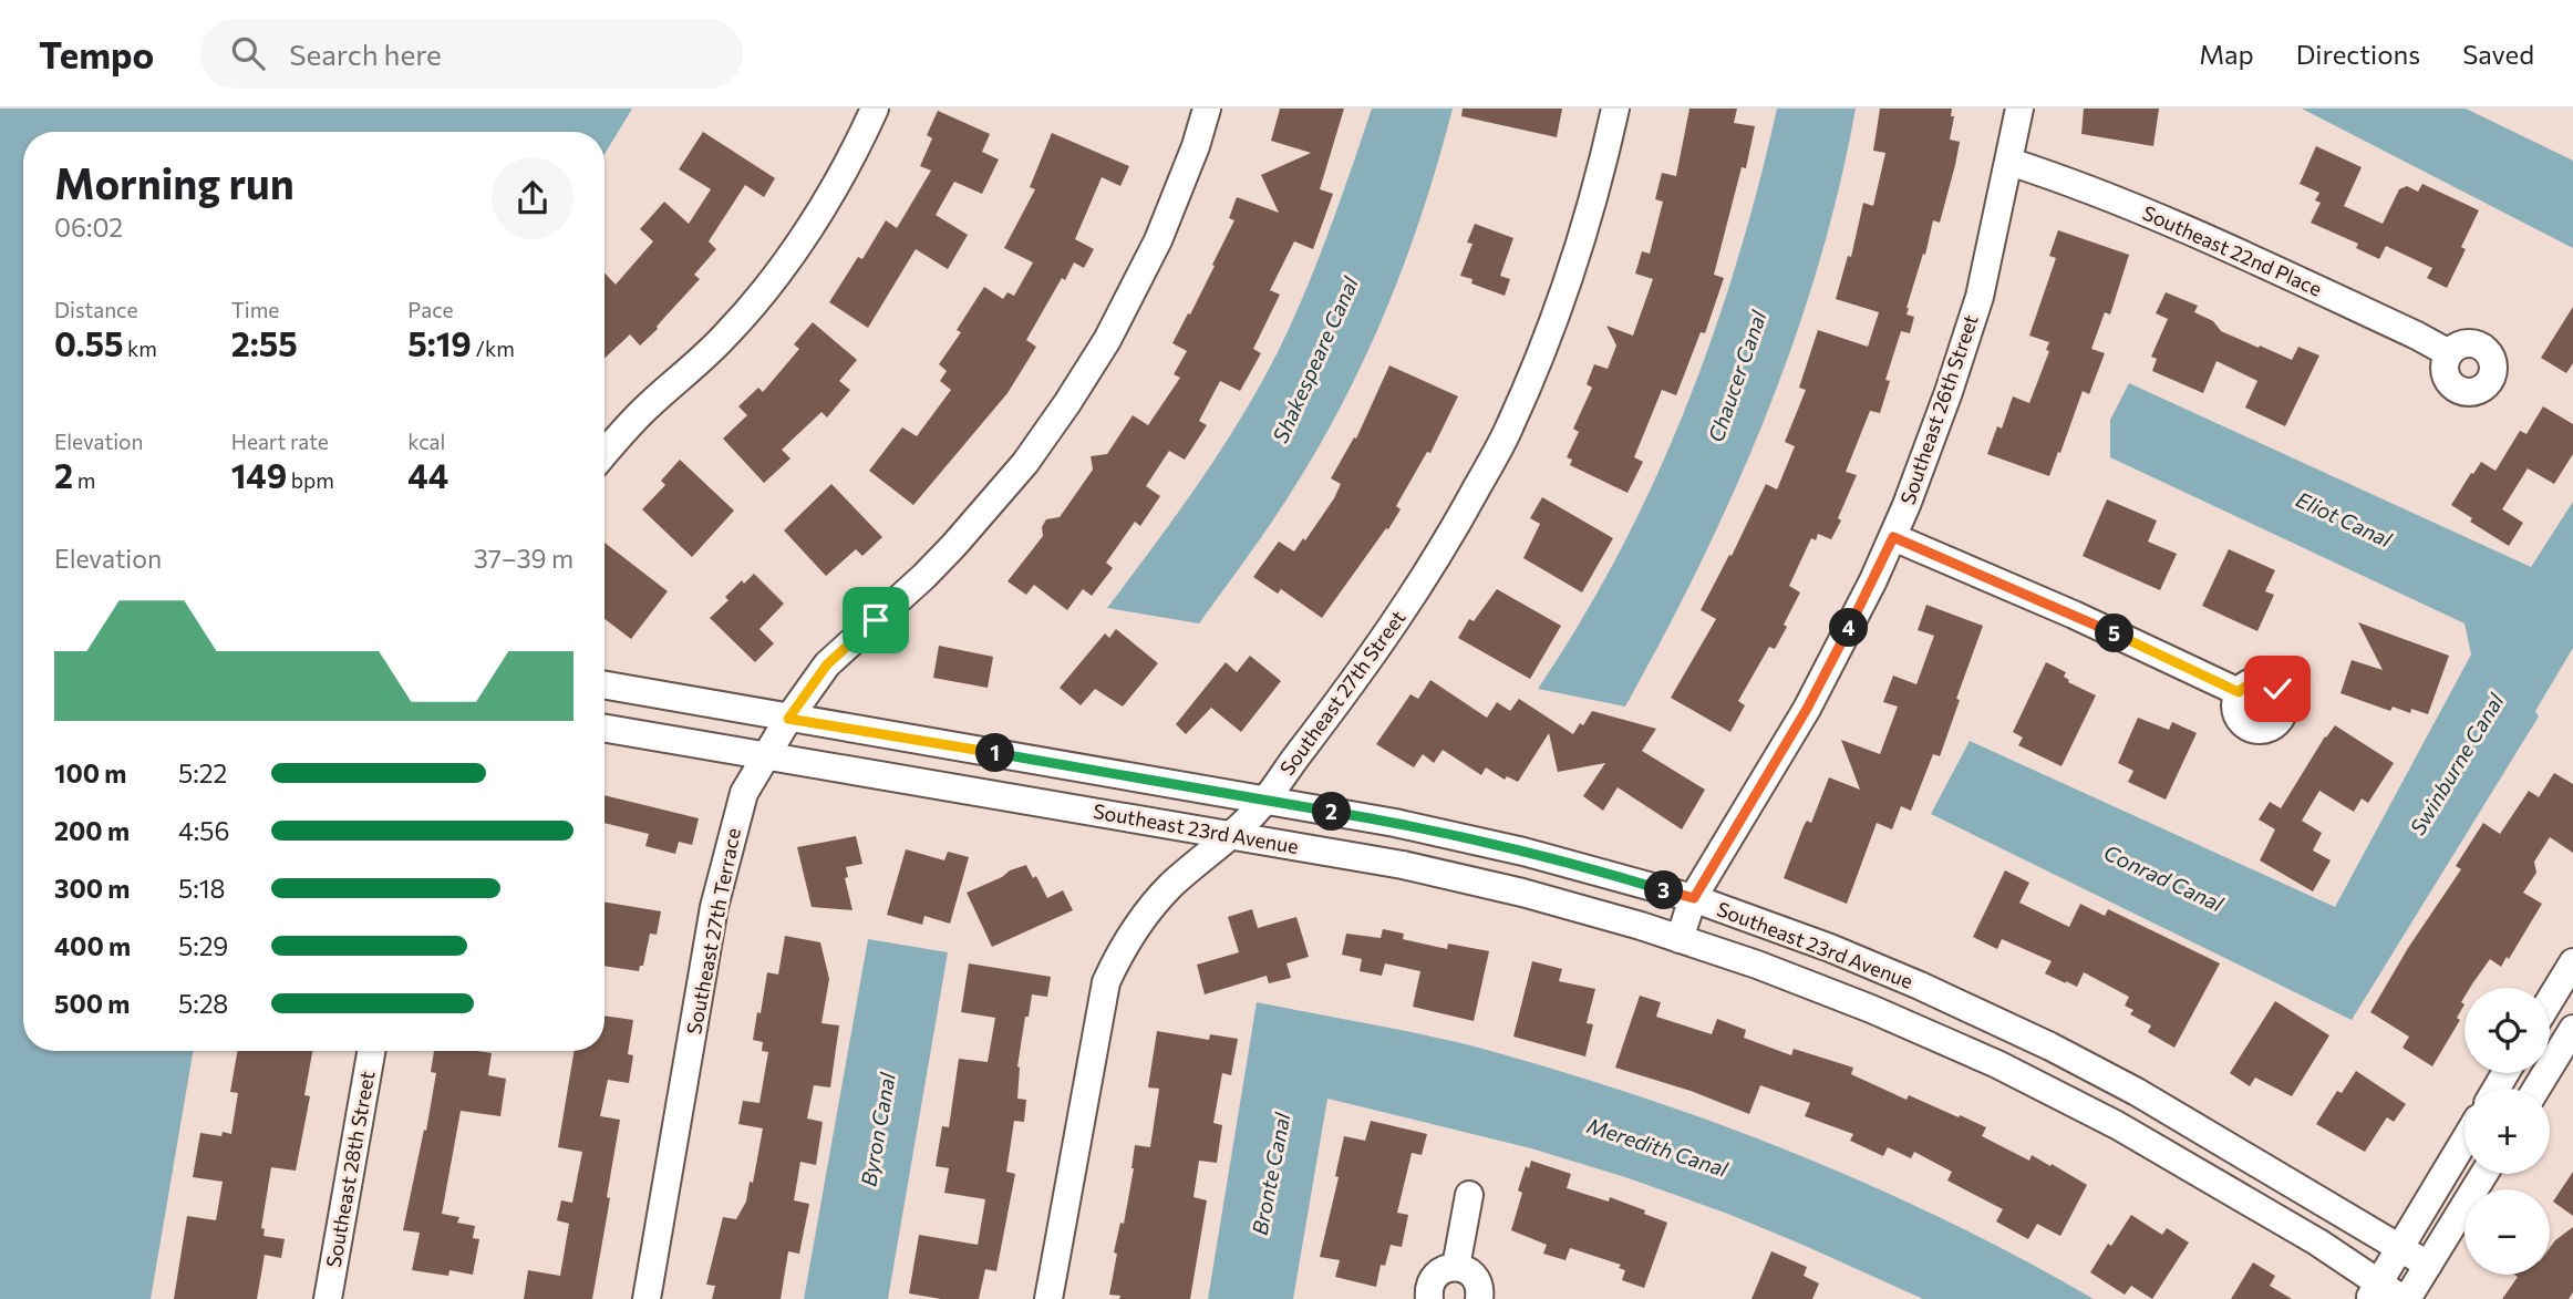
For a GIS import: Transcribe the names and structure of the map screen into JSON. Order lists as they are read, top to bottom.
{
  "streets": {
    "street": [
      "Southeast 22nd Place",
      "Southeast 26th Street",
      "Southeast 27th Street",
      "Southeast 23rd Avenue",
      "Southeast 27th Terrace",
      "Southeast 28th Street"
    ]
  },
  "crossings": [
    ["Southeast 22nd Place", "Southeast 26th Street"],
    ["Southeast 26th Street", "Southeast 23rd Avenue"],
    ["Southeast 27th Street", "Southeast 23rd Avenue"],
    ["Southeast 23rd Avenue", "Southeast 27th Terrace"]
  ],
  "water": [
    "Shakespeare Canal",
    "Chaucer Canal",
    "Eliot Canal",
    "Swinburne Canal",
    "Conrad Canal",
    "Byron Canal",
    "Meredith Canal",
    "Bronte Canal"
  ],
  "page": {
    "header": "Tempo",
    "search": "Search here",
    "nav": ["Map", "Directions", "Saved"],
    "heading": ["Morning run", "06:02"],
    "stats": [
      ["Distance", "0.55 km"],
      ["Time", "2:55"],
      ["Pace", "5:19 /km"],
      ["Elevation", "2 m"],
      ["Heart rate", "149 bpm"],
      ["kcal", "44"]
    ],
    "chart": ["Elevation", "37–39 m"],
    "pins": [
      "4",
      "5",
      "1",
      "2",
      "3"
    ],
    "list": [
      {
        "name": "100 m",
        "note": "5:22"
      },
      {
        "name": "200 m",
        "note": "4:56"
      },
      {
        "name": "300 m",
        "note": "5:18"
      },
      {
        "name": "400 m",
        "note": "5:29"
      },
      {
        "name": "500 m",
        "note": "5:28"
      }
    ],
    "map_buttons": ["+", "−"]
  }
}
